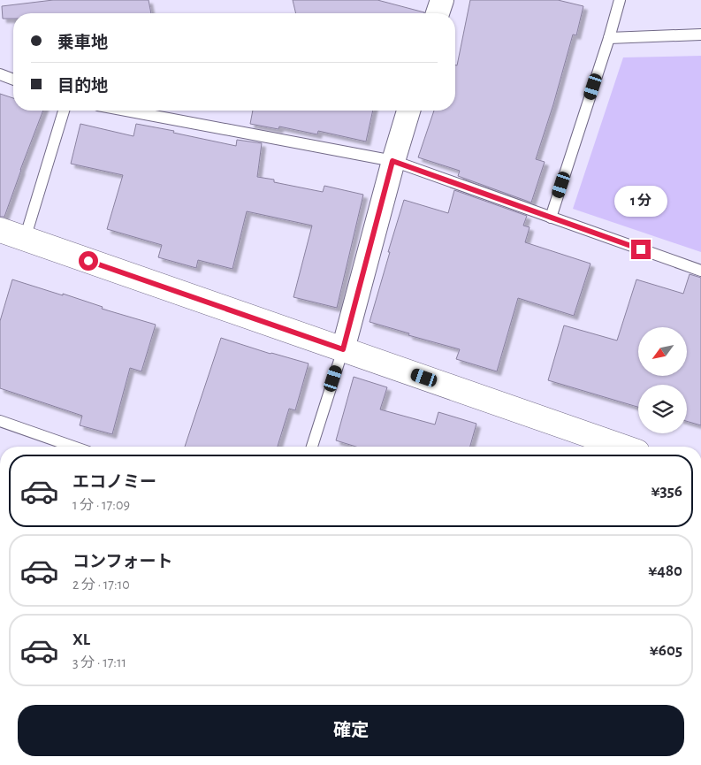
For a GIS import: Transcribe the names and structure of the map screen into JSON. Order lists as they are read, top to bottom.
{
  "north": "bottom left",
  "page": {
    "banner": ["乗車地", "目的地"],
    "bubble": "1 分",
    "list": [
      {
        "name": "エコノミー",
        "note": "1 分 · 17:09",
        "value": "¥356"
      },
      {
        "name": "コンフォート",
        "note": "2 分 · 17:10",
        "value": "¥480"
      },
      {
        "name": "XL",
        "note": "3 分 · 17:11",
        "value": "¥605"
      }
    ],
    "buttons": "確定"
  }
}
